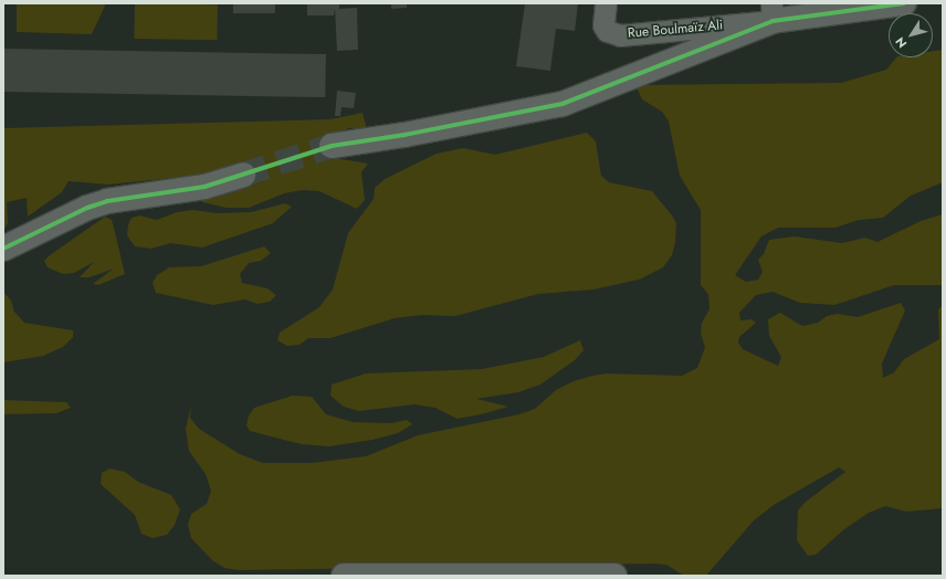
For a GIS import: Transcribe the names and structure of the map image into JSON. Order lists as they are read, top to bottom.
{
  "streets": {
    "street": ["Rue Boulmaïz Ali"]
  },
  "north": "bottom left"
}
